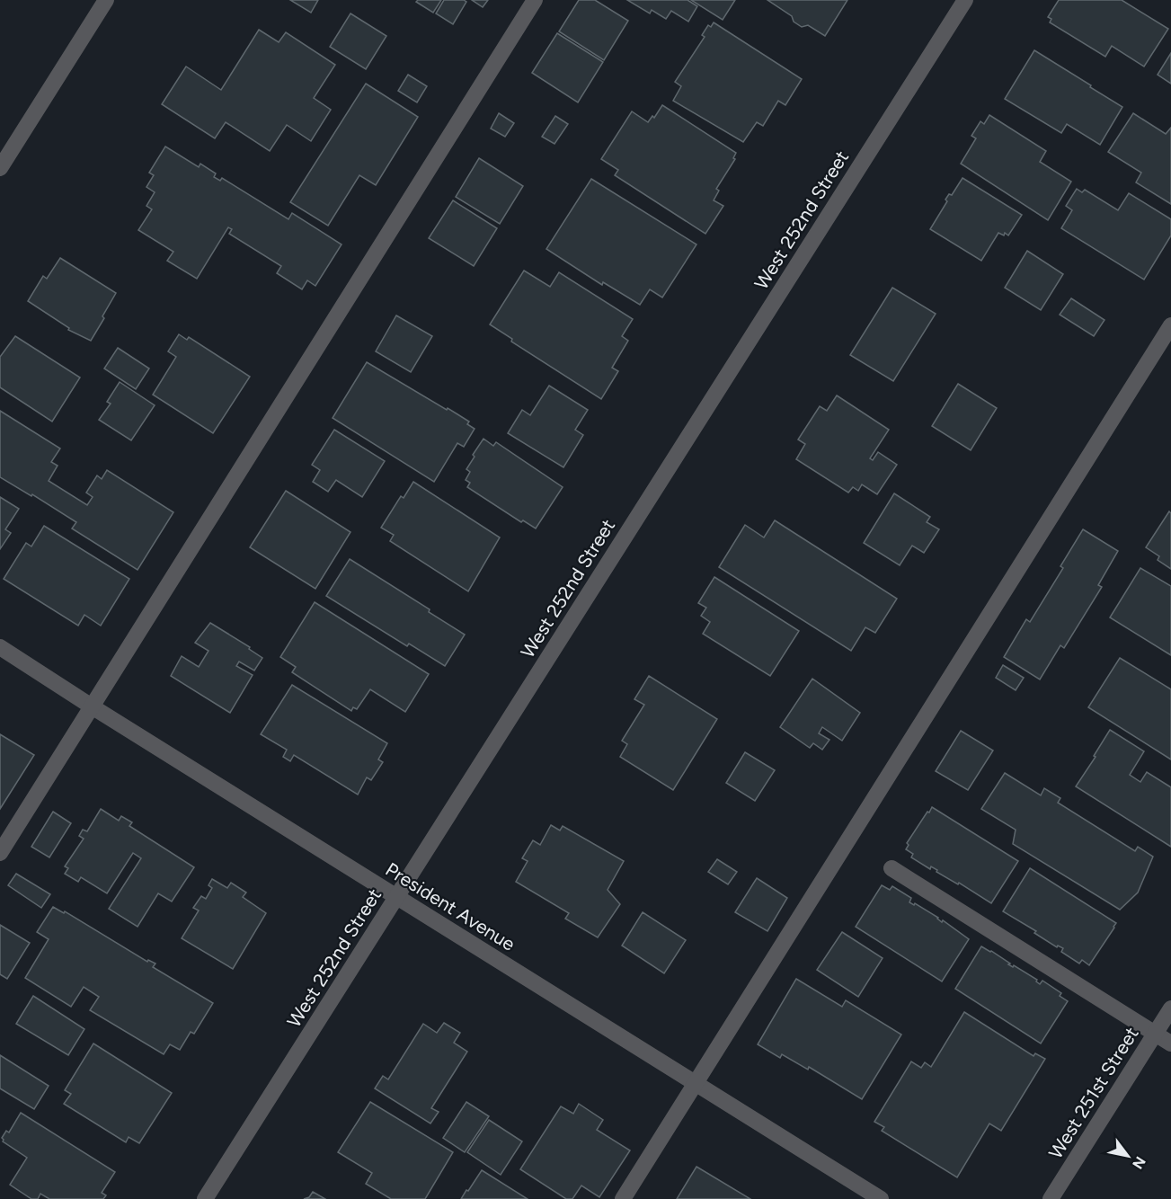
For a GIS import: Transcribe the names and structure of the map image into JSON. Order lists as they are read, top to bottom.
{
  "streets": {
    "street": ["West 252nd Street", "President Avenue", "West 251st Street"]
  },
  "crossings": [
    ["West 252nd Street", "President Avenue"]
  ],
  "north": "bottom right"
}
